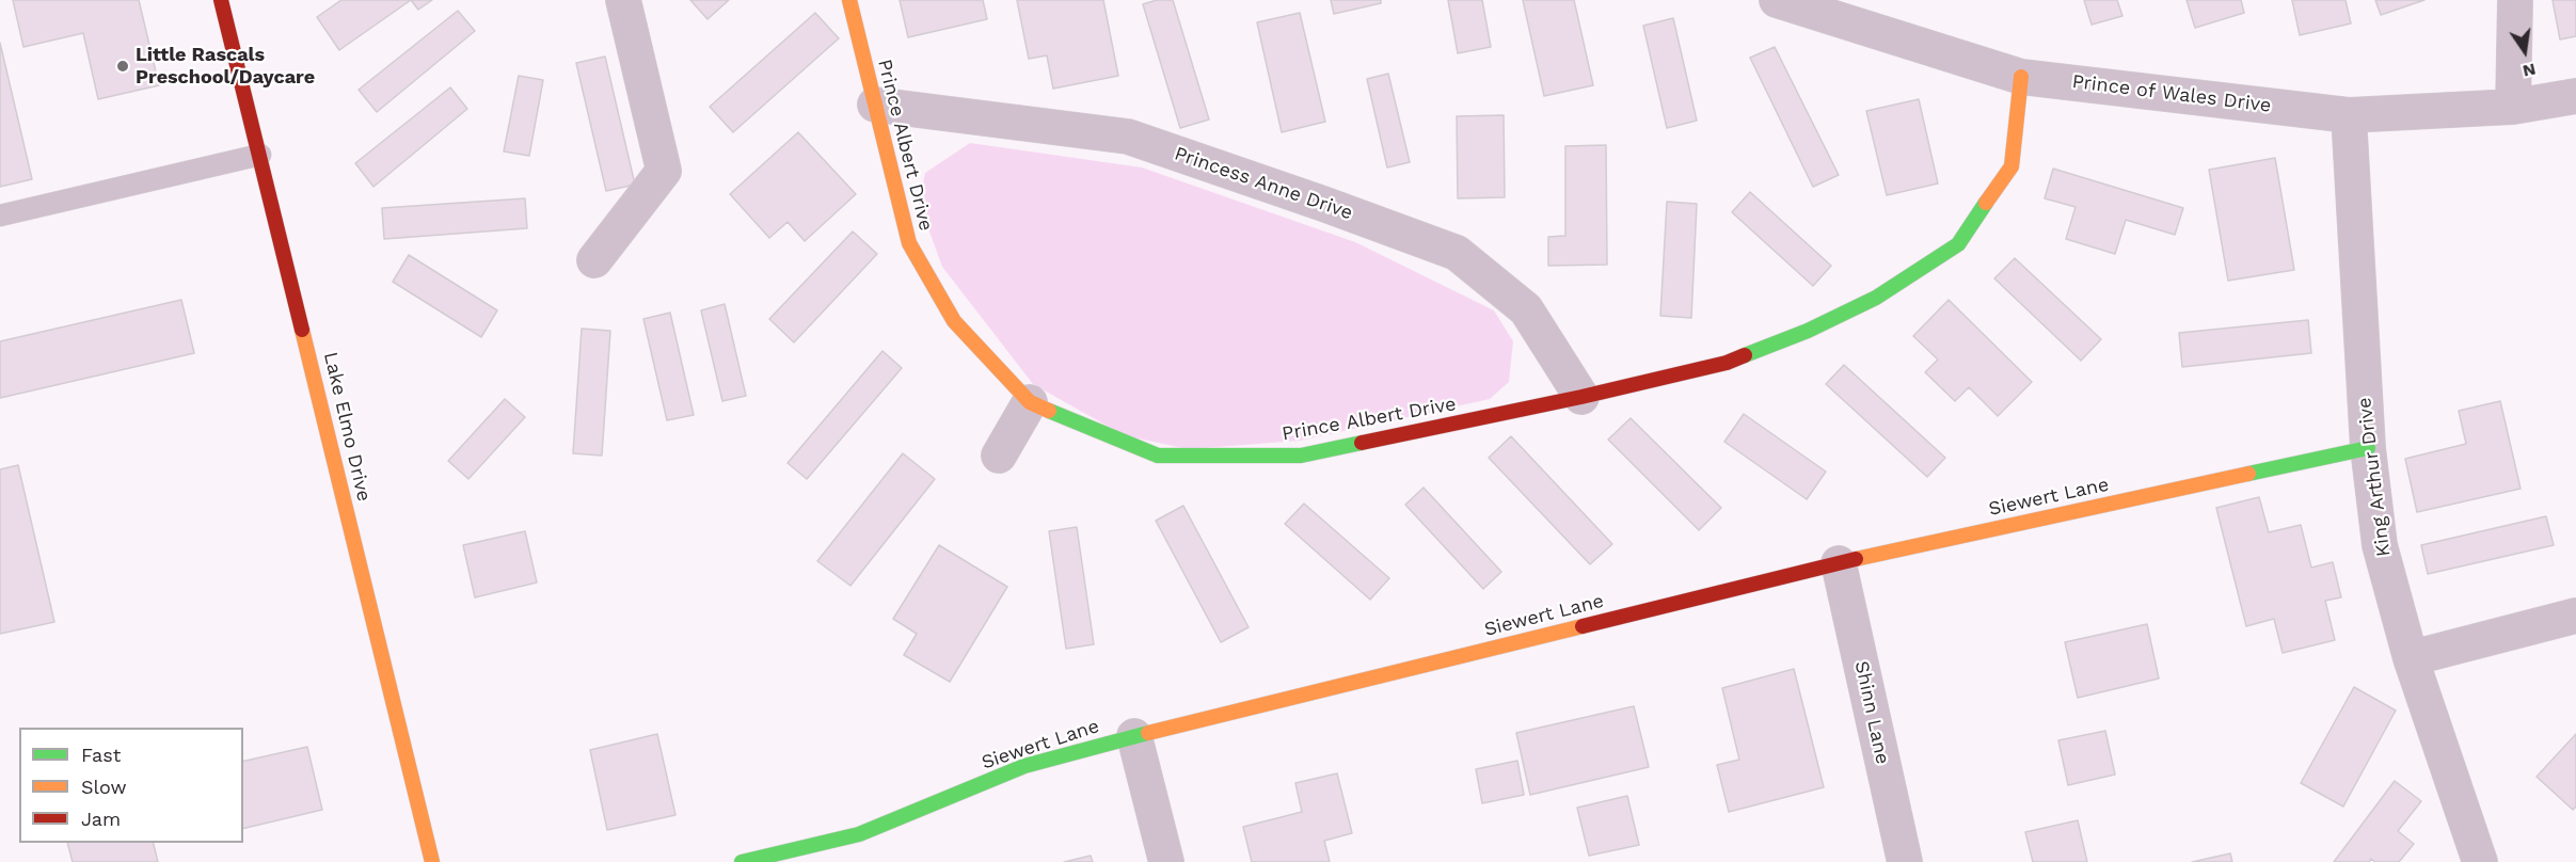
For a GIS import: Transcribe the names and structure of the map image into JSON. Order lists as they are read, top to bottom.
{
  "streets": {
    "street": [
      "Prince of Wales Drive",
      "Prince Albert Drive",
      "Princess Anne Drive",
      "Lake Elmo Drive",
      "King Arthur Drive",
      "Siewert Lane",
      "Shinn Lane"
    ]
  },
  "crossings": [
    ["Prince of Wales Drive", "Prince Albert Drive"],
    ["Prince of Wales Drive", "King Arthur Drive"],
    ["Prince Albert Drive", "Princess Anne Drive"],
    ["King Arthur Drive", "Siewert Lane"],
    ["Siewert Lane", "Shinn Lane"]
  ],
  "places": ["Little Rascals Preschool/Daycare"],
  "legend": ["Fast", "Slow", "Jam"],
  "north": "bottom"
}
